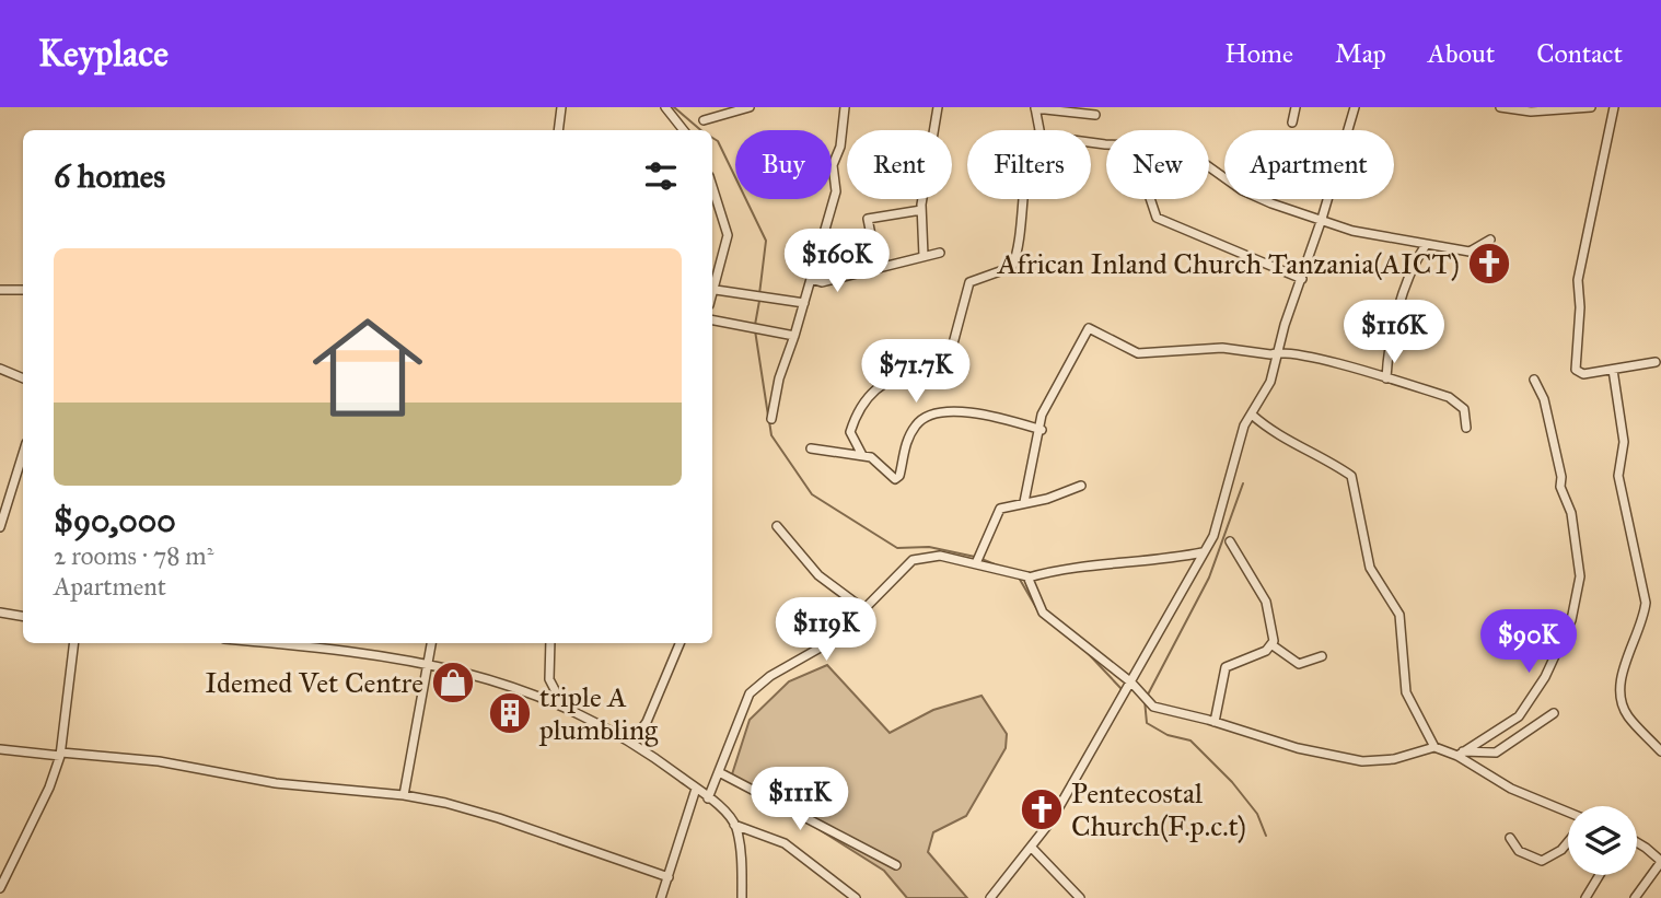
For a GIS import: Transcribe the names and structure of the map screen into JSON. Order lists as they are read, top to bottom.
{
  "places": {
    "church": ["African Inland Church Tanzania(AICT)", "Pentecostal Church(F.p.c.t)"],
    "shop": ["Idemed Vet Centre"],
    "building": ["triple A plumbling"]
  },
  "page": {
    "header": "Keyplace",
    "nav": [
      "Home",
      "Map",
      "About",
      "Contact"
    ],
    "chip": [
      "Buy",
      "Rent",
      "Filters",
      "New",
      "Apartment"
    ],
    "heading": "6 homes",
    "list": [
      {
        "name": "$90,000",
        "note": "2 rooms · 78 m² · Apartment"
      }
    ],
    "price": [
      "$160K",
      "$116K",
      "$71.7K",
      "$119K",
      "$90K",
      "$111K"
    ]
  }
}
